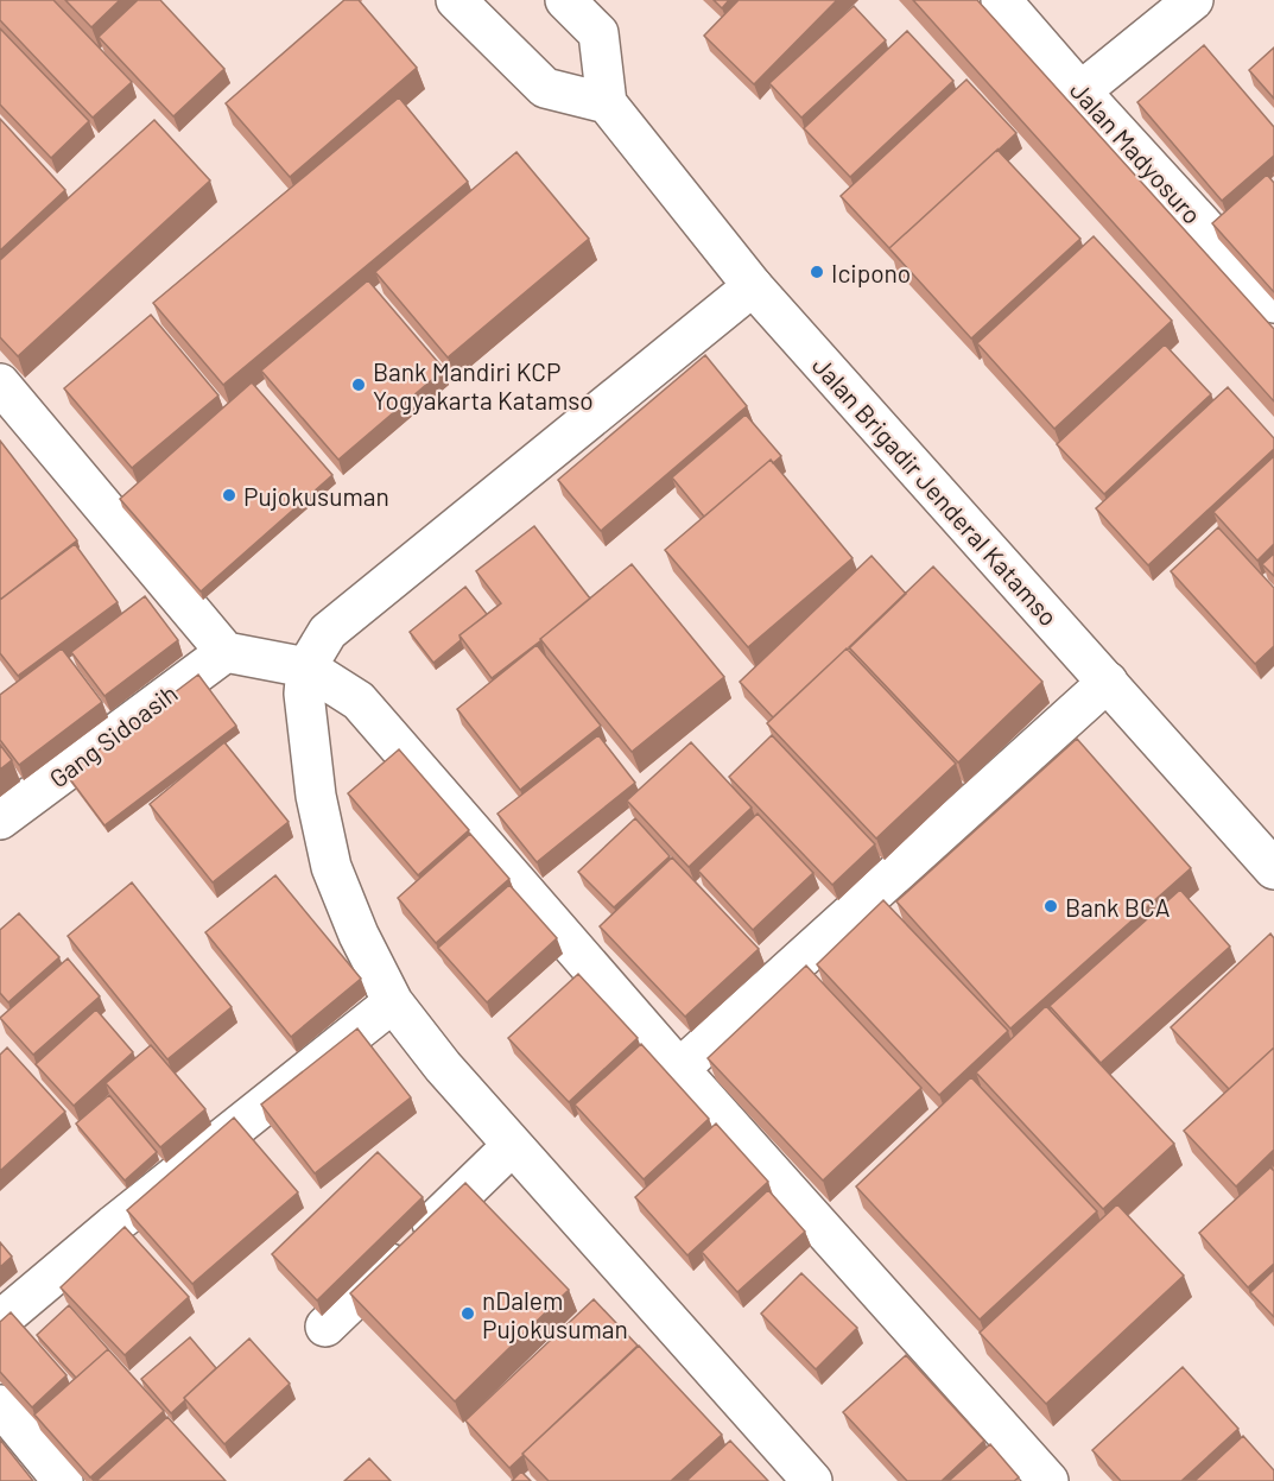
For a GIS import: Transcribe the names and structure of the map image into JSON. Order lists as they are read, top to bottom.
{
  "streets": {
    "street": ["Jalan Madyosuro", "Jalan Brigadir Jenderal Katamso", "Gang Sidoasih"]
  },
  "places": [
    "Icipono",
    "Bank Mandiri KCP Yogyakarta Katamso",
    "Pujokusuman",
    "Bank BCA",
    "nDalem Pujokusuman"
  ]
}
